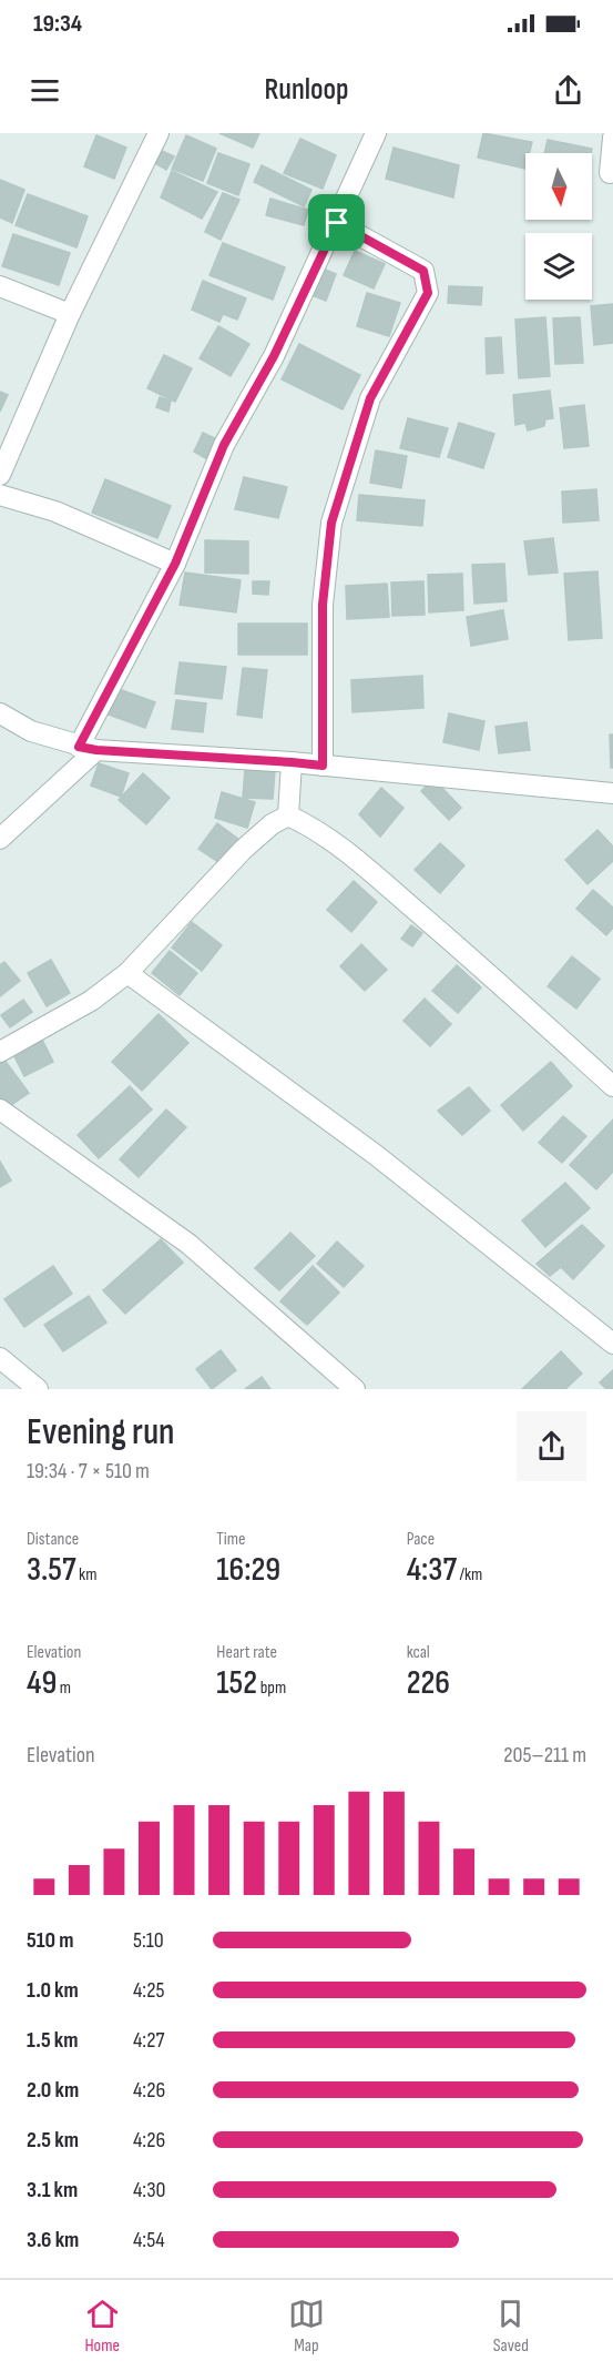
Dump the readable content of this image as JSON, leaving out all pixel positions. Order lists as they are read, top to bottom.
{
  "north": "bottom",
  "page": {
    "status": "19:34",
    "header": "Runloop",
    "heading": ["Evening run", "19:34 · 7 × 510 m"],
    "stats": [
      ["Distance", "3.57 km"],
      ["Time", "16:29"],
      ["Pace", "4:37 /km"],
      ["Elevation", "49 m"],
      ["Heart rate", "152 bpm"],
      ["kcal", "226"]
    ],
    "chart": ["Elevation", "205–211 m"],
    "list": [
      {
        "name": "510 m",
        "note": "5:10"
      },
      {
        "name": "1.0 km",
        "note": "4:25"
      },
      {
        "name": "1.5 km",
        "note": "4:27"
      },
      {
        "name": "2.0 km",
        "note": "4:26"
      },
      {
        "name": "2.5 km",
        "note": "4:26"
      },
      {
        "name": "3.1 km",
        "note": "4:30"
      },
      {
        "name": "3.6 km",
        "note": "4:54"
      }
    ],
    "tabs": ["Home", "Map", "Saved"]
  }
}
